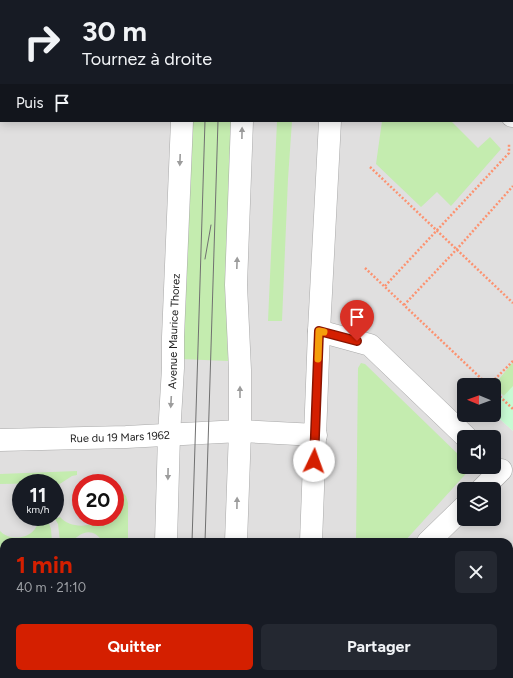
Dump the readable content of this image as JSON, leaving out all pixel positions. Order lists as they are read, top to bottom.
{
  "streets": {
    "street": ["Avenue Maurice Thorez", "Rue du 19 Mars 1962"]
  },
  "crossings": [
    ["Avenue Maurice Thorez", "Rue du 19 Mars 1962"]
  ],
  "north": "left",
  "page": {
    "turn": ["30 m", "Tournez à droite"],
    "then": "Puis",
    "speed": "11 km/h",
    "limit": "20",
    "heading": ["1 min", "40 m · 21:10"],
    "buttons": ["Quitter", "Partager"]
  }
}
